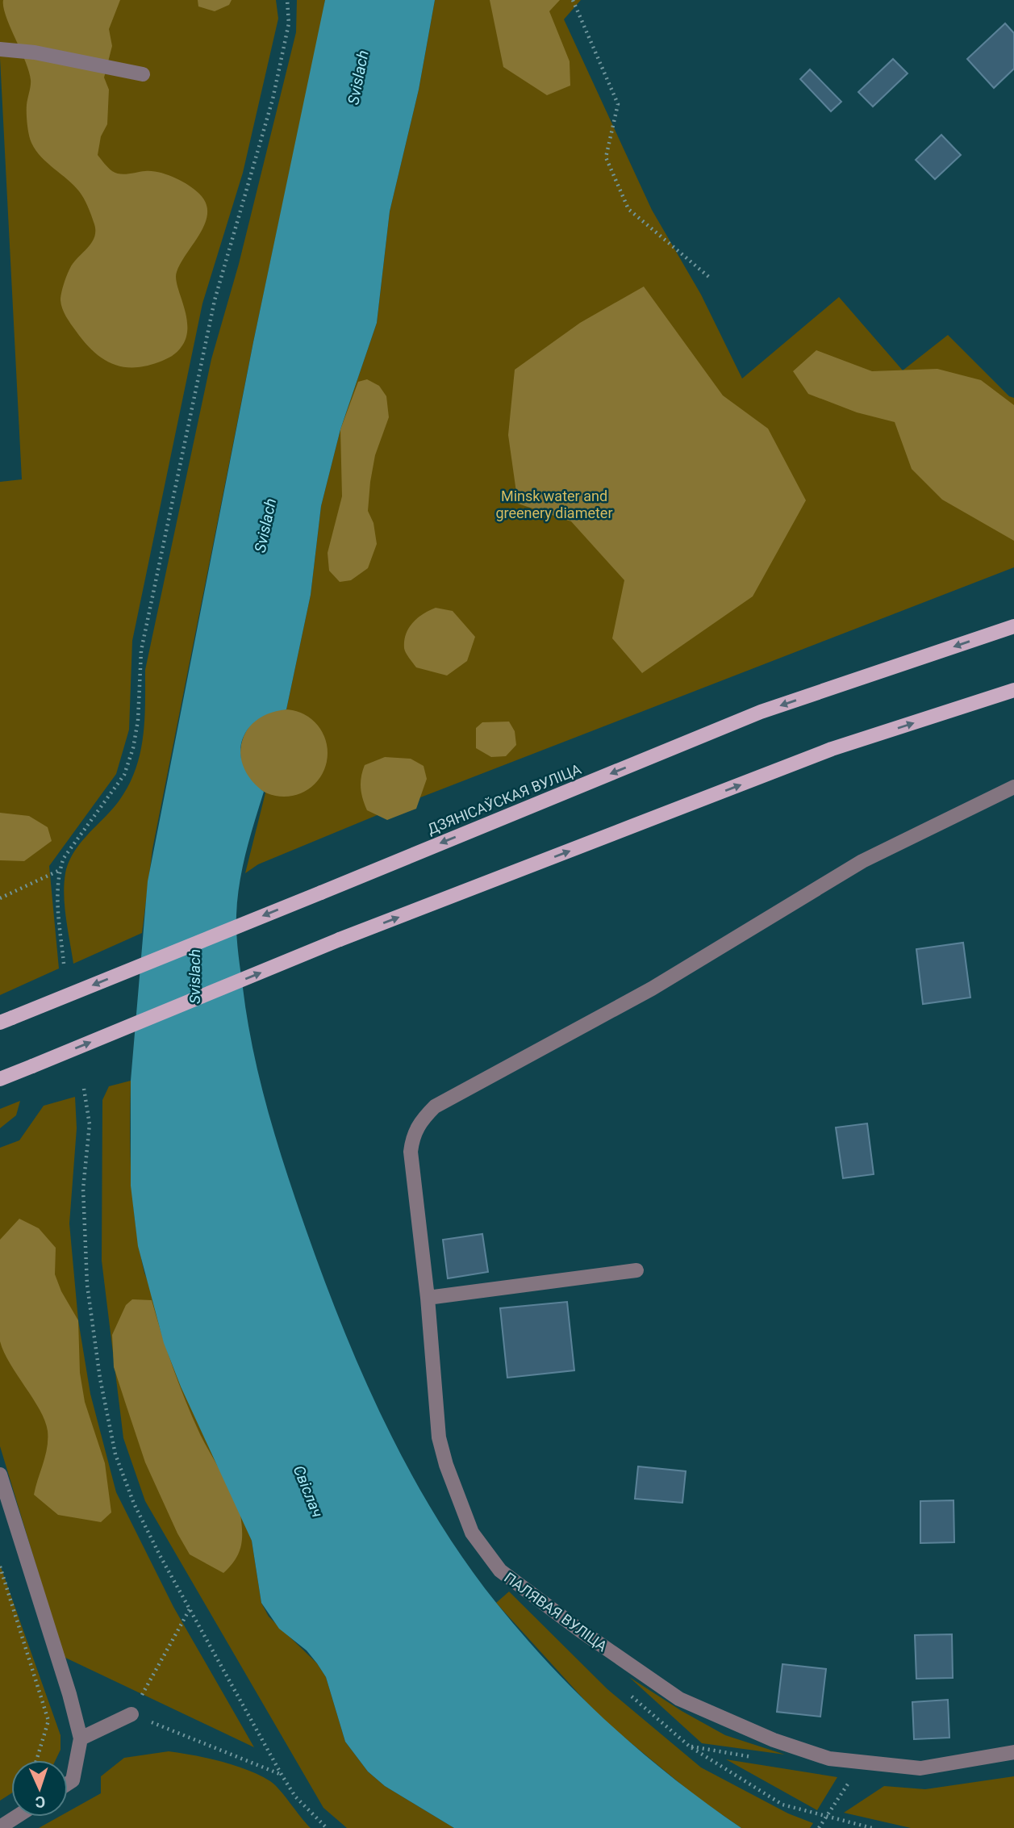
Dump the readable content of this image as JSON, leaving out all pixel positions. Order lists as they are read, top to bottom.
{
  "streets": {
    "main road": ["ДЗЯНІСАЎСКАЯ ВУЛІЦА"],
    "street": ["ПАЛЯВАЯ ВУЛІЦА"]
  },
  "water": ["Svislach", "Свіслач"],
  "parks": ["Minsk water and greenery diameter"],
  "north": "bottom"
}
